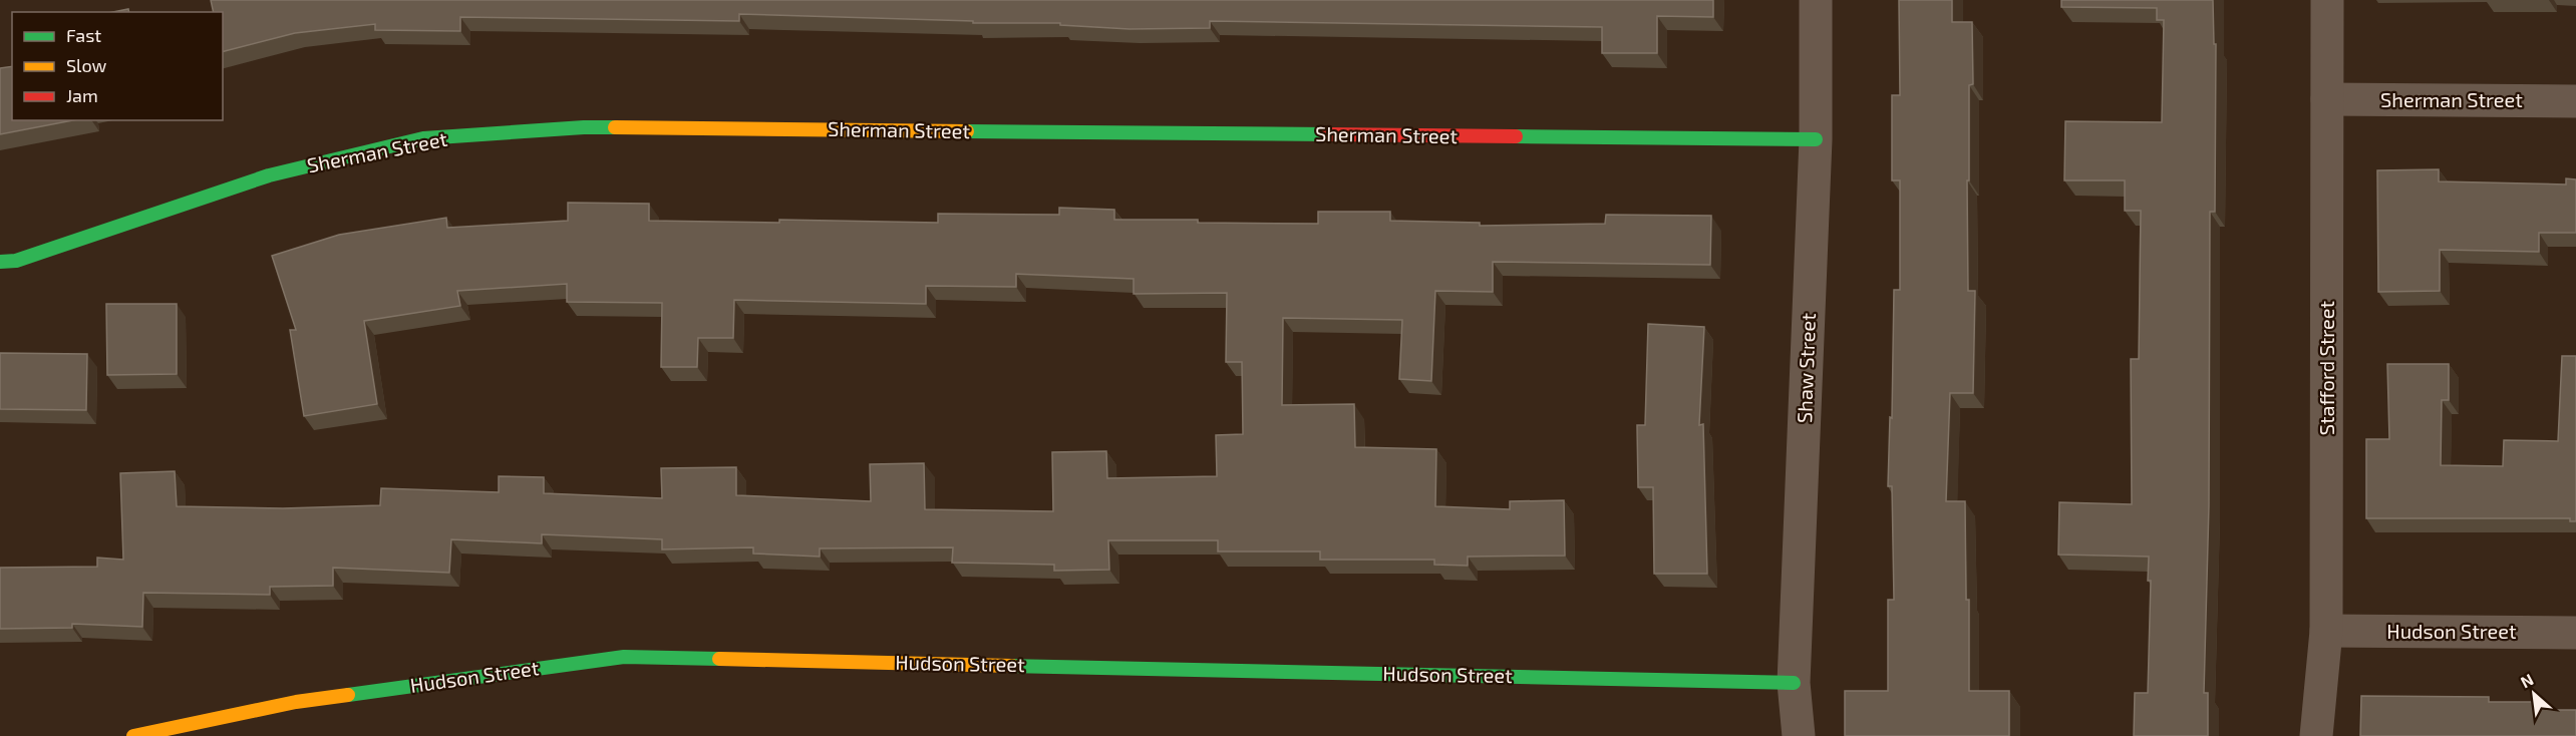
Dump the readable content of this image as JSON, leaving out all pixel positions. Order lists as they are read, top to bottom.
{
  "streets": {
    "street": [
      "Sherman Street",
      "Shaw Street",
      "Stafford Street",
      "Hudson Street"
    ]
  },
  "crossings": [
    ["Sherman Street", "Shaw Street"],
    ["Sherman Street", "Stafford Street"],
    ["Shaw Street", "Hudson Street"],
    ["Stafford Street", "Hudson Street"]
  ],
  "legend": ["Fast", "Slow", "Jam"],
  "north": "top left"
}
